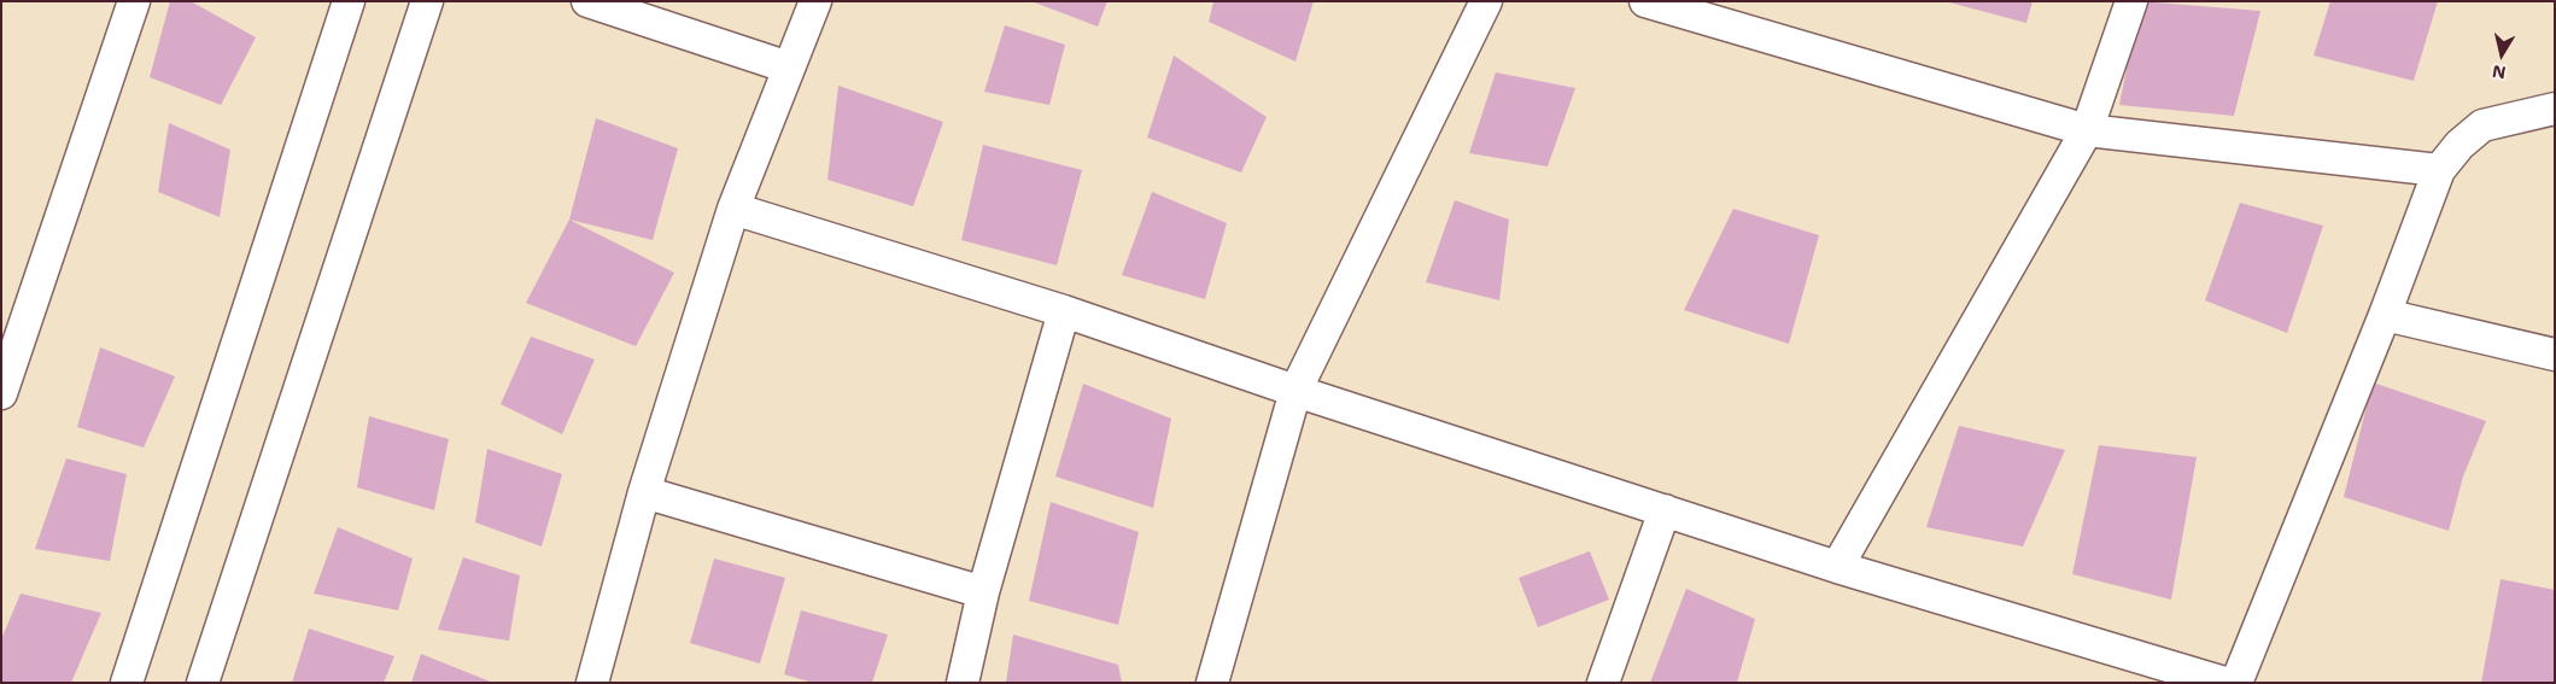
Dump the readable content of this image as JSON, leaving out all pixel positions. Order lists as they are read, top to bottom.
{
  "north": "bottom"
}
